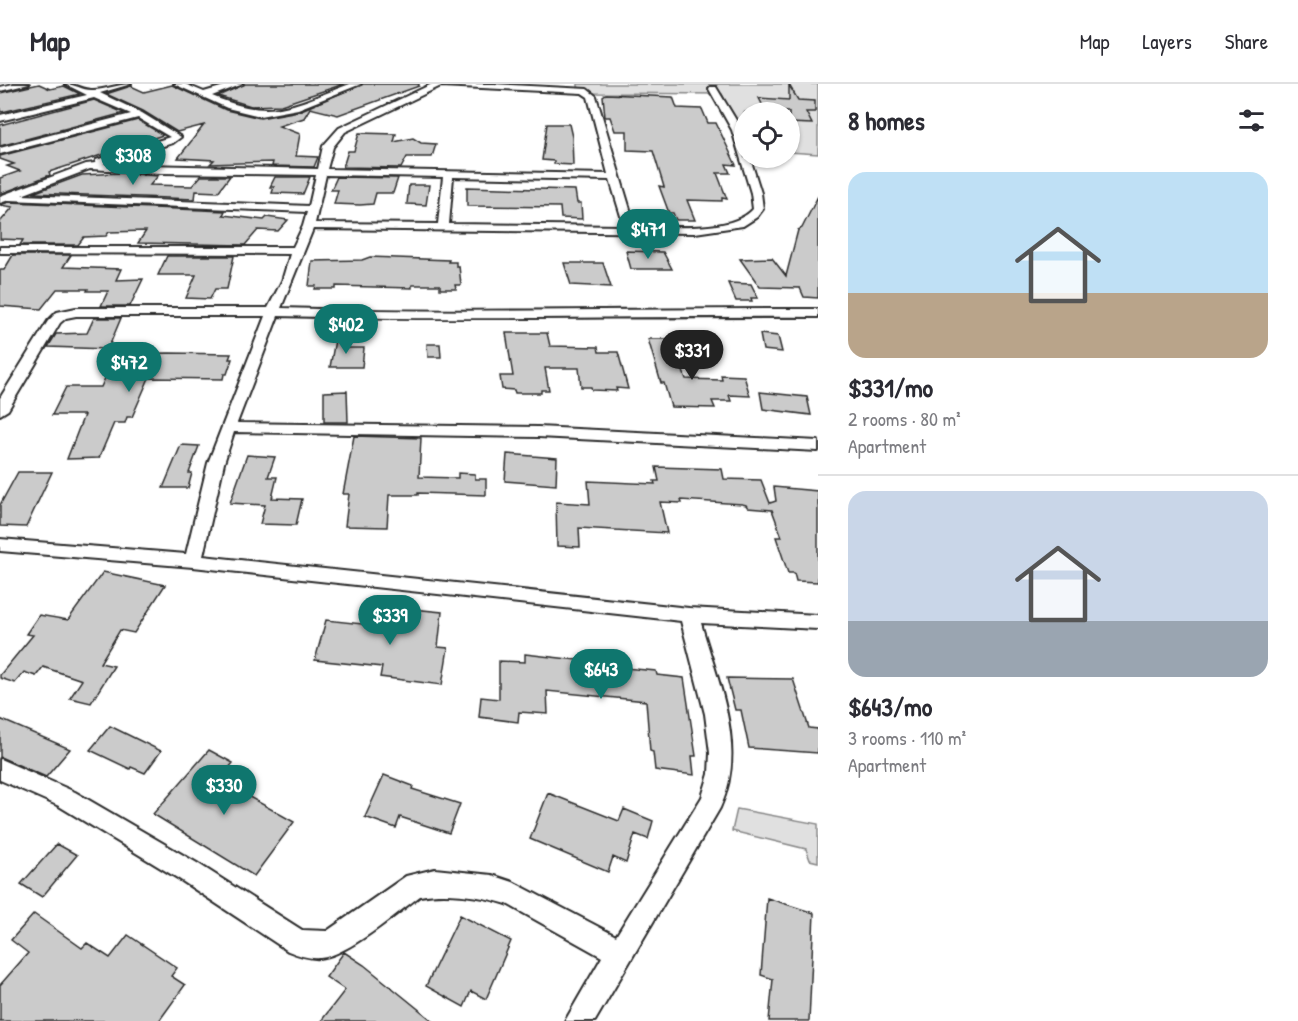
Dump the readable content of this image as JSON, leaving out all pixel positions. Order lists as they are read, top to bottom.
{
  "page": {
    "header": "Map",
    "nav": ["Map", "Layers", "Share"],
    "heading": "8 homes",
    "price": [
      "$308",
      "$471",
      "$402",
      "$331",
      "$472",
      "$339",
      "$643",
      "$330"
    ],
    "list": [
      {
        "name": "$331/mo",
        "note": "2 rooms · 80 m² · Apartment"
      },
      {
        "name": "$643/mo",
        "note": "3 rooms · 110 m² · Apartment"
      }
    ]
  }
}
